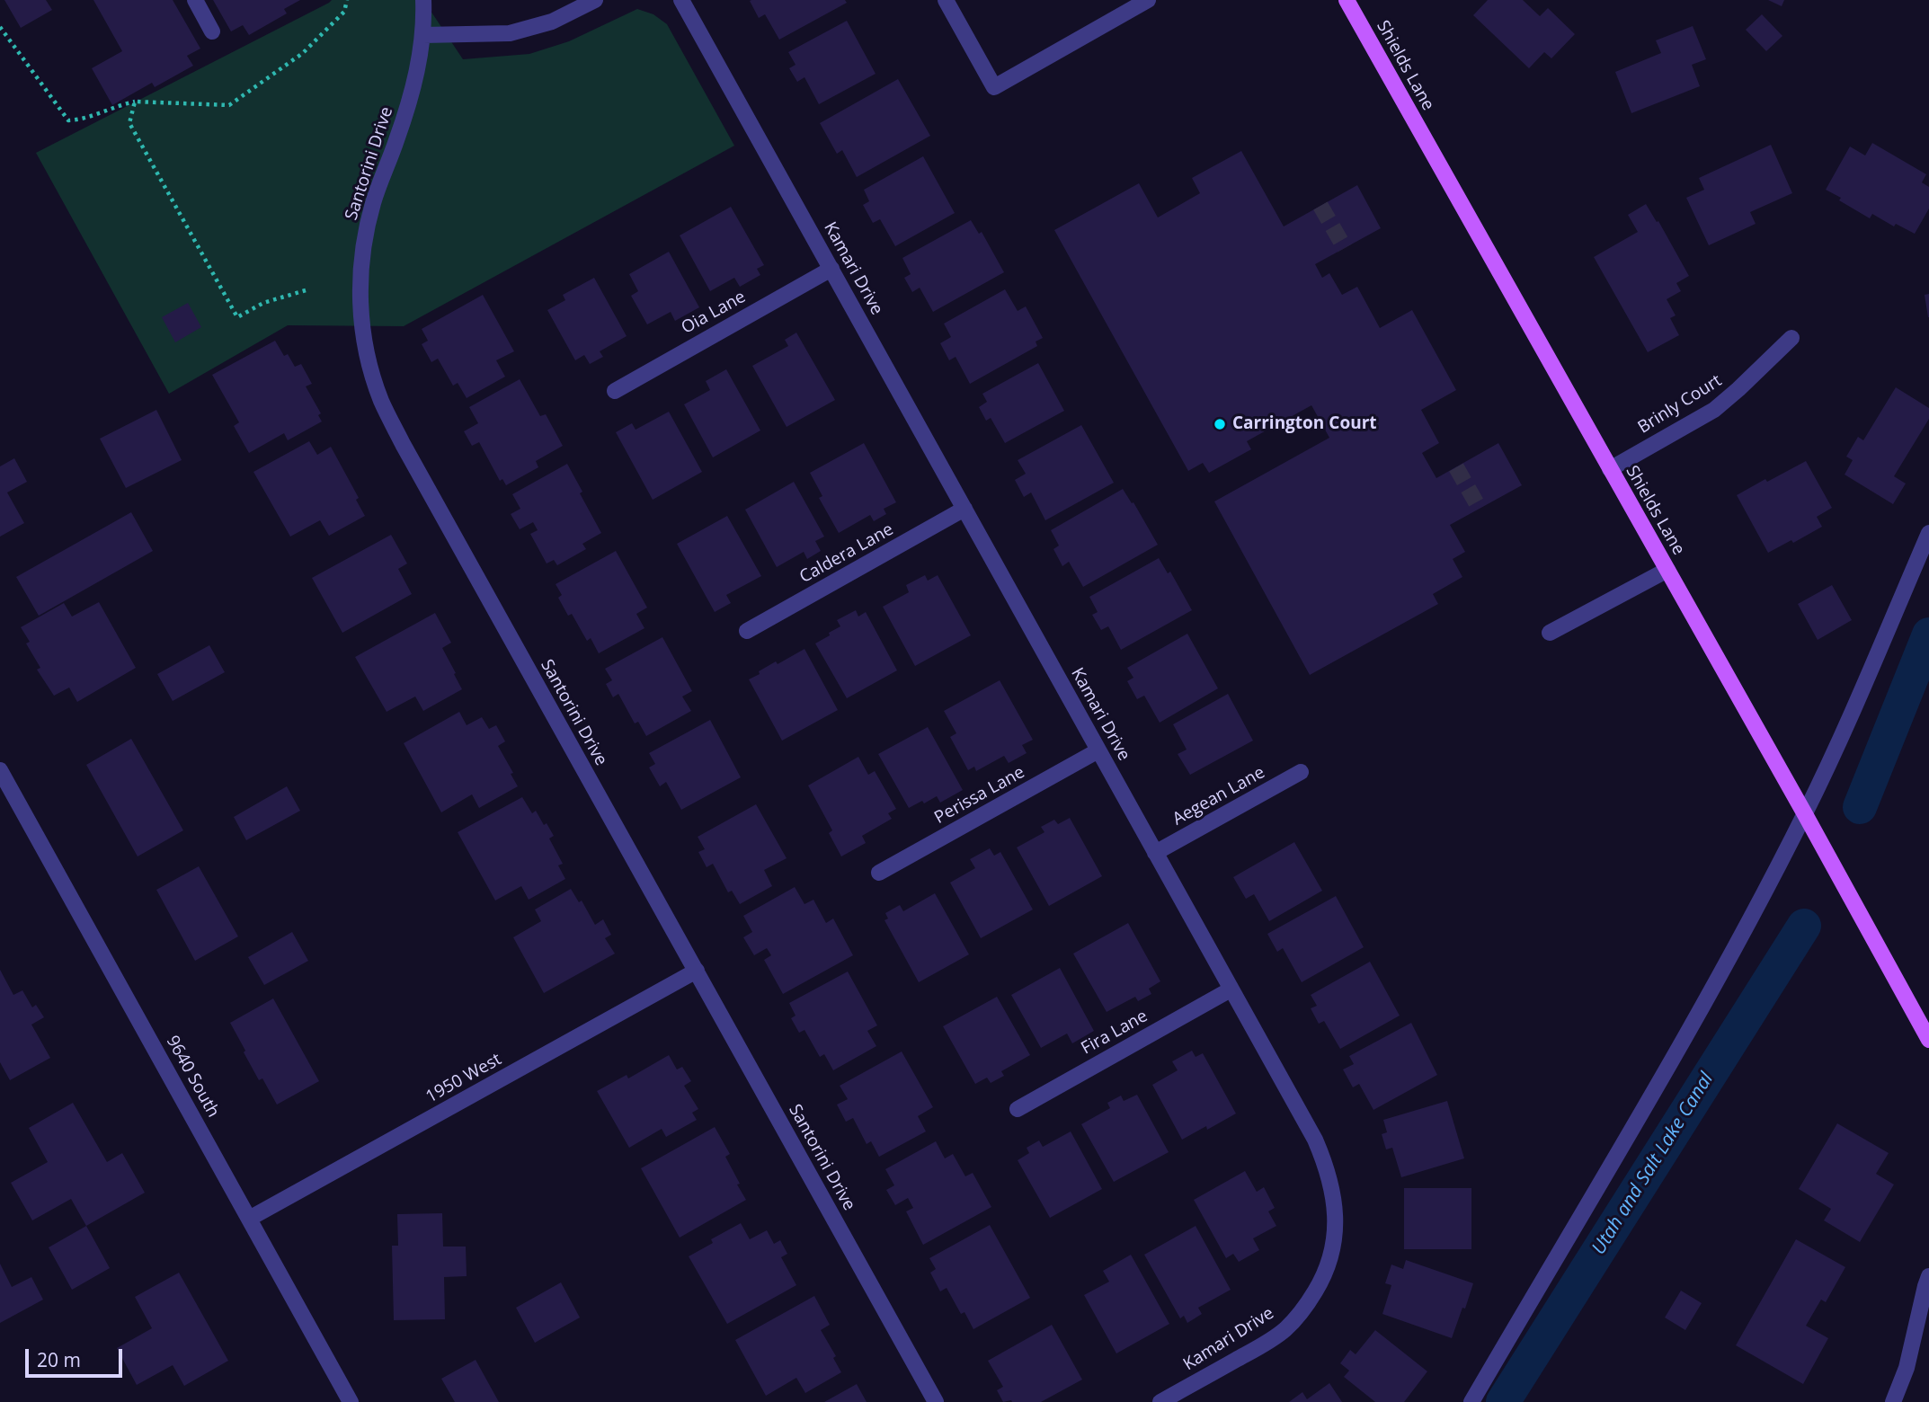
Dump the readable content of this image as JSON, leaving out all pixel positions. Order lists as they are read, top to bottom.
{
  "streets": {
    "main road": ["Shields Lane"],
    "street": [
      "Santorini Drive",
      "Kamari Drive",
      "Oia Lane",
      "Brinly Court",
      "Caldera Lane",
      "Perissa Lane",
      "Aegean Lane",
      "Fira Lane",
      "9640 South",
      "1950 West"
    ]
  },
  "crossings": [
    ["Shields Lane", "Brinly Court"],
    ["Santorini Drive", "1950 West"],
    ["Kamari Drive", "Oia Lane"],
    ["Kamari Drive", "Caldera Lane"],
    ["Kamari Drive", "Perissa Lane"],
    ["Kamari Drive", "Aegean Lane"],
    ["Kamari Drive", "Fira Lane"],
    ["9640 South", "1950 West"]
  ],
  "water": ["Utah and Salt Lake Canal"],
  "places": ["Carrington Court"],
  "scale_bar": "20 m"
}
